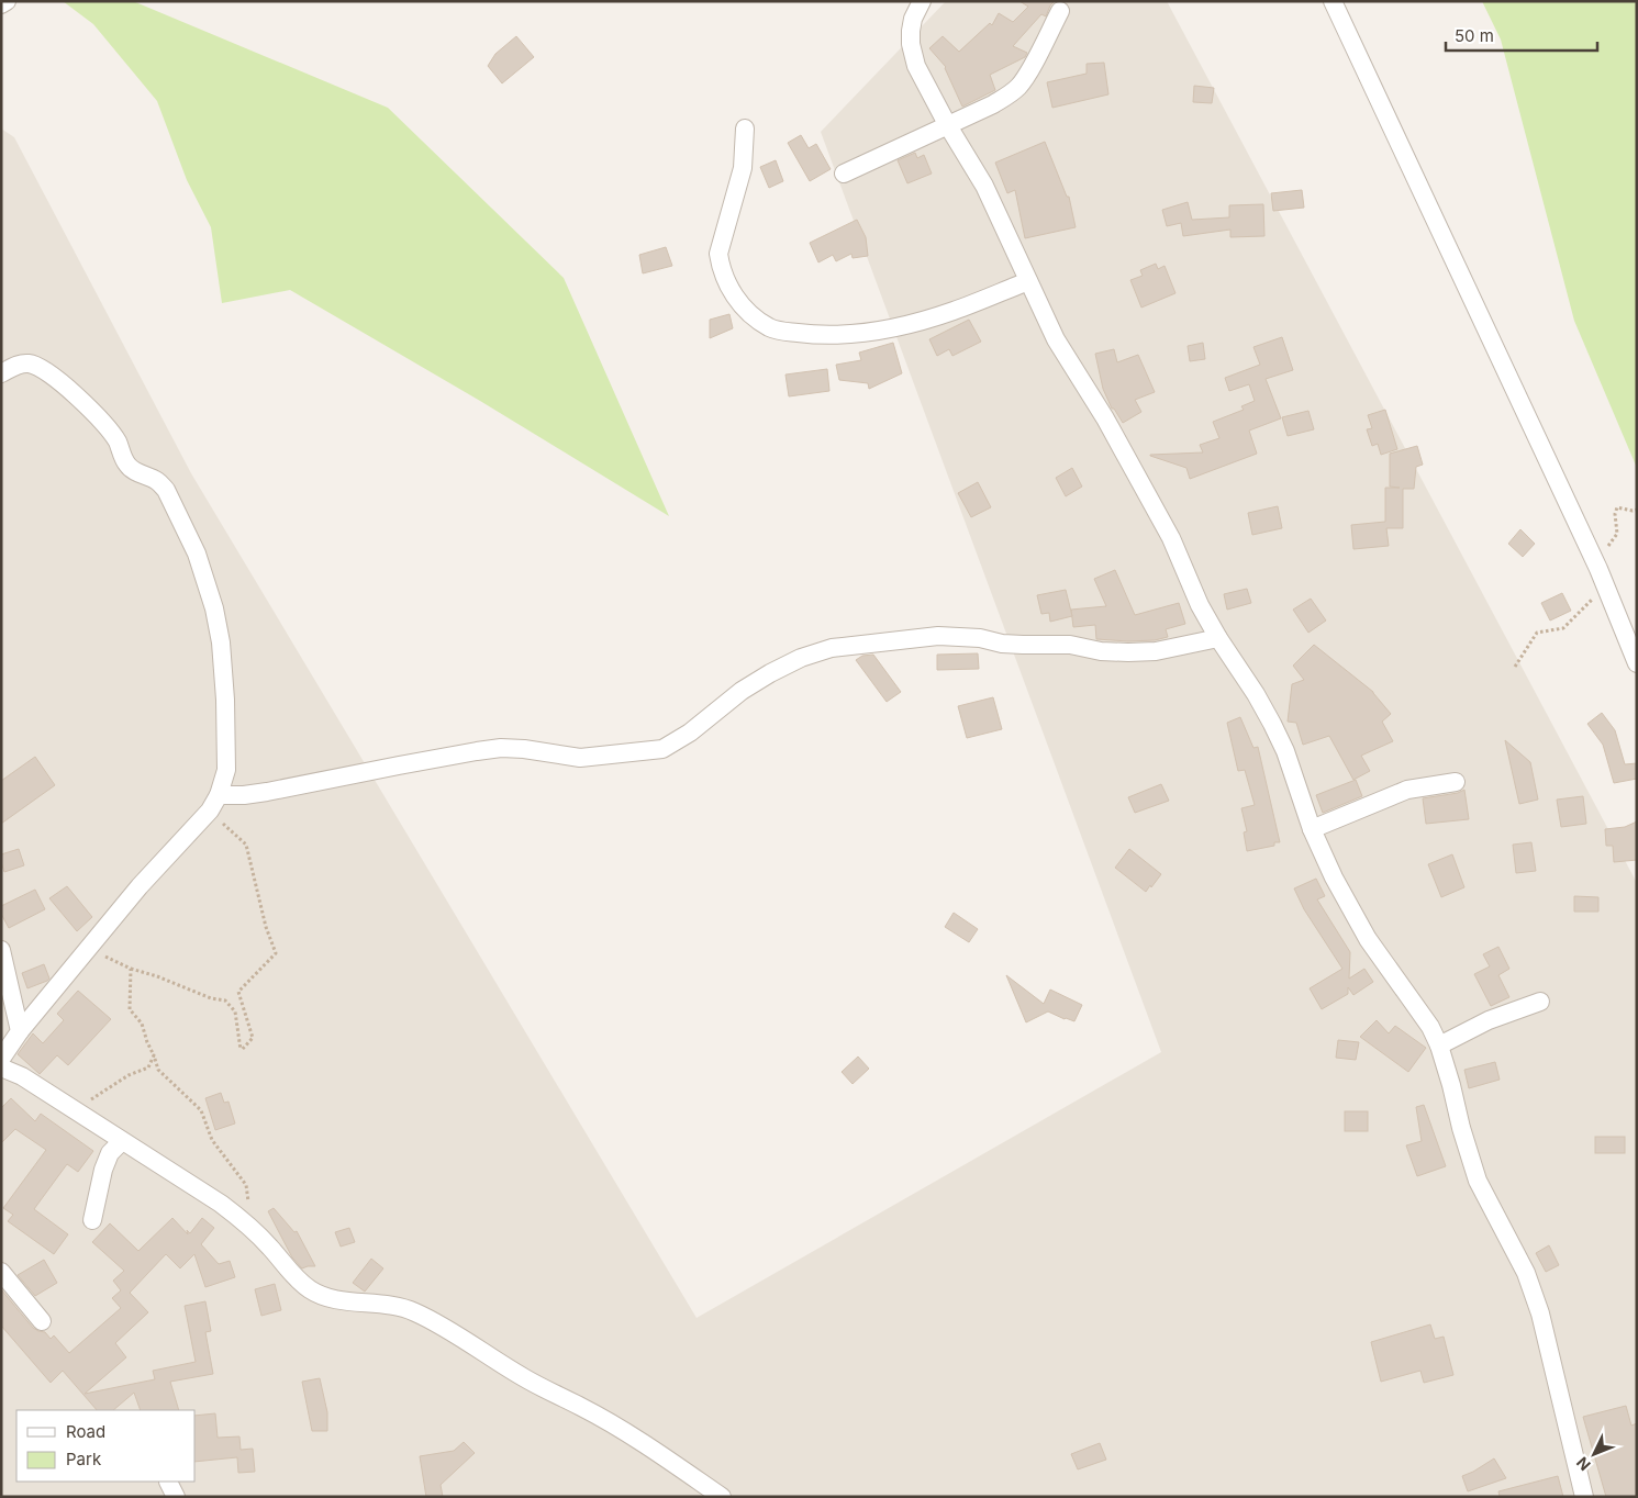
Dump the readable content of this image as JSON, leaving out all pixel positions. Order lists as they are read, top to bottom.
{
  "legend": ["Road", "Park"],
  "scale_bar": "50 m",
  "north": "bottom left"
}
